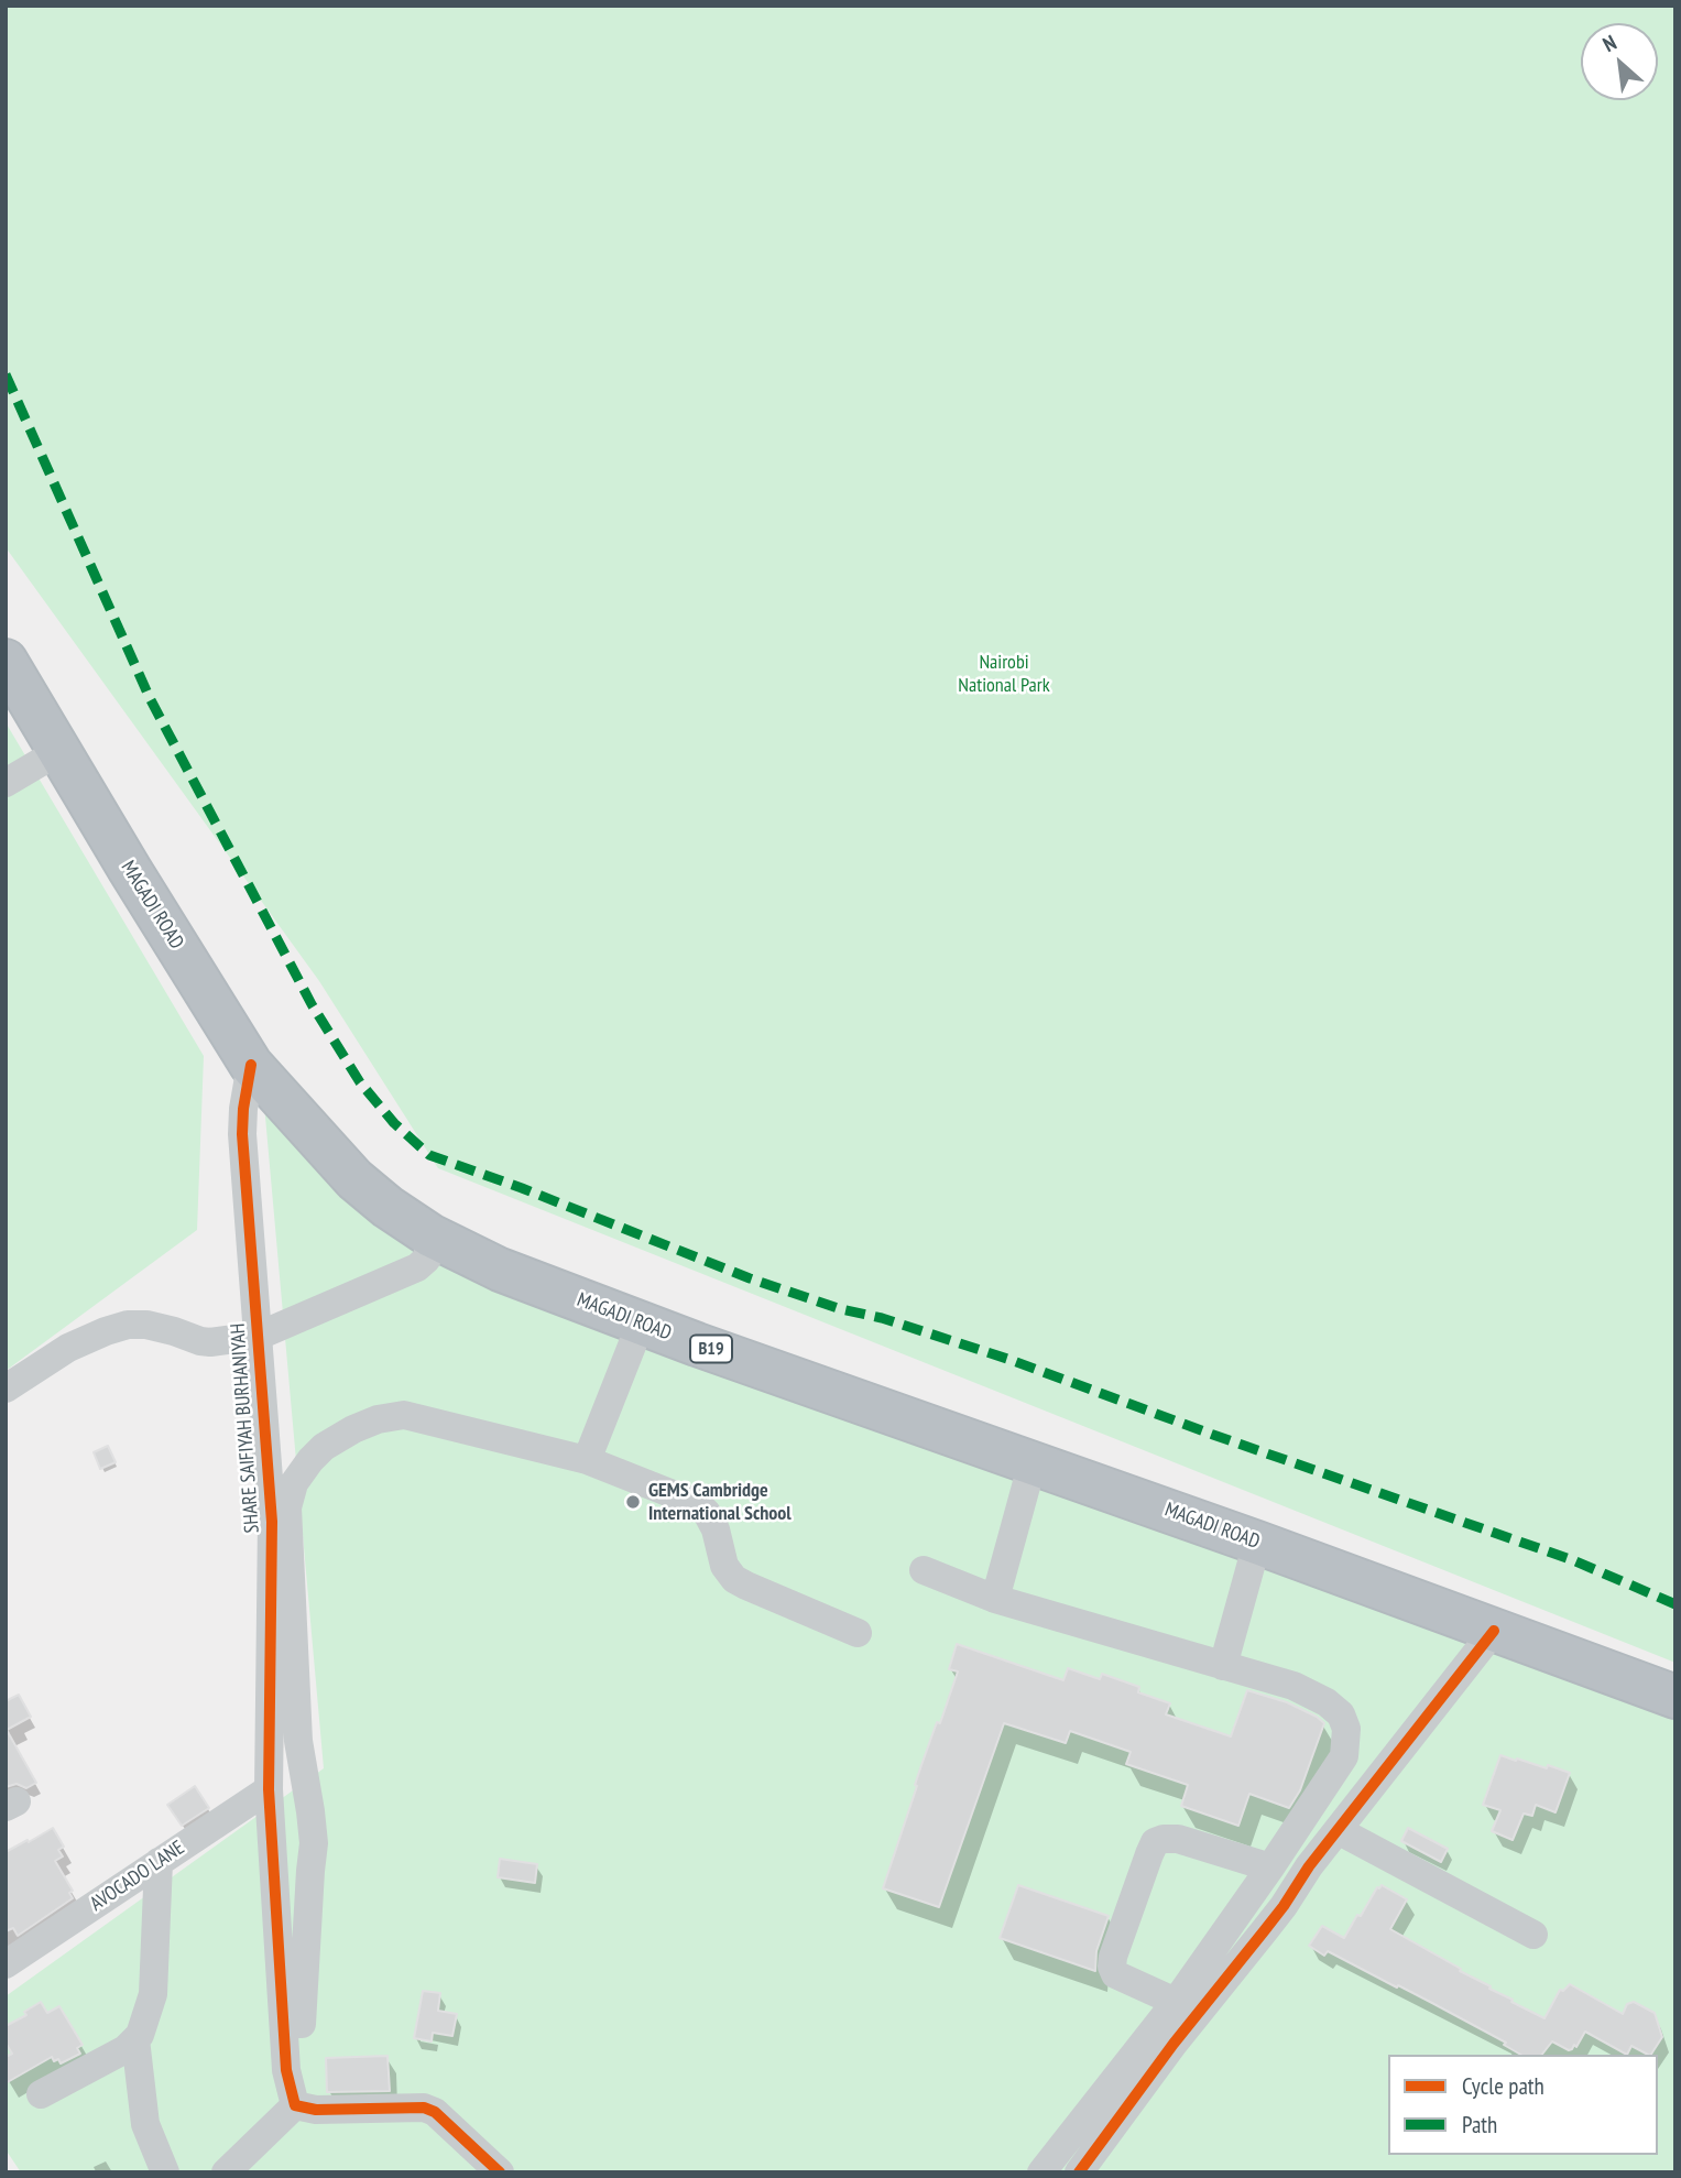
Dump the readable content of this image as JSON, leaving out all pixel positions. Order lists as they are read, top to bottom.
{
  "streets": {
    "highway": ["MAGADI ROAD", "B19"],
    "street": ["SHARE SAIFIYAH BURHANIYAH", "AVOCADO LANE"]
  },
  "crossings": [
    ["MAGADI ROAD", "SHARE SAIFIYAH BURHANIYAH"],
    ["SHARE SAIFIYAH BURHANIYAH", "AVOCADO LANE"]
  ],
  "parks": ["Nairobi National Park"],
  "places": ["GEMS Cambridge International School"],
  "legend": ["Cycle path", "Path"],
  "north": "top left"
}
